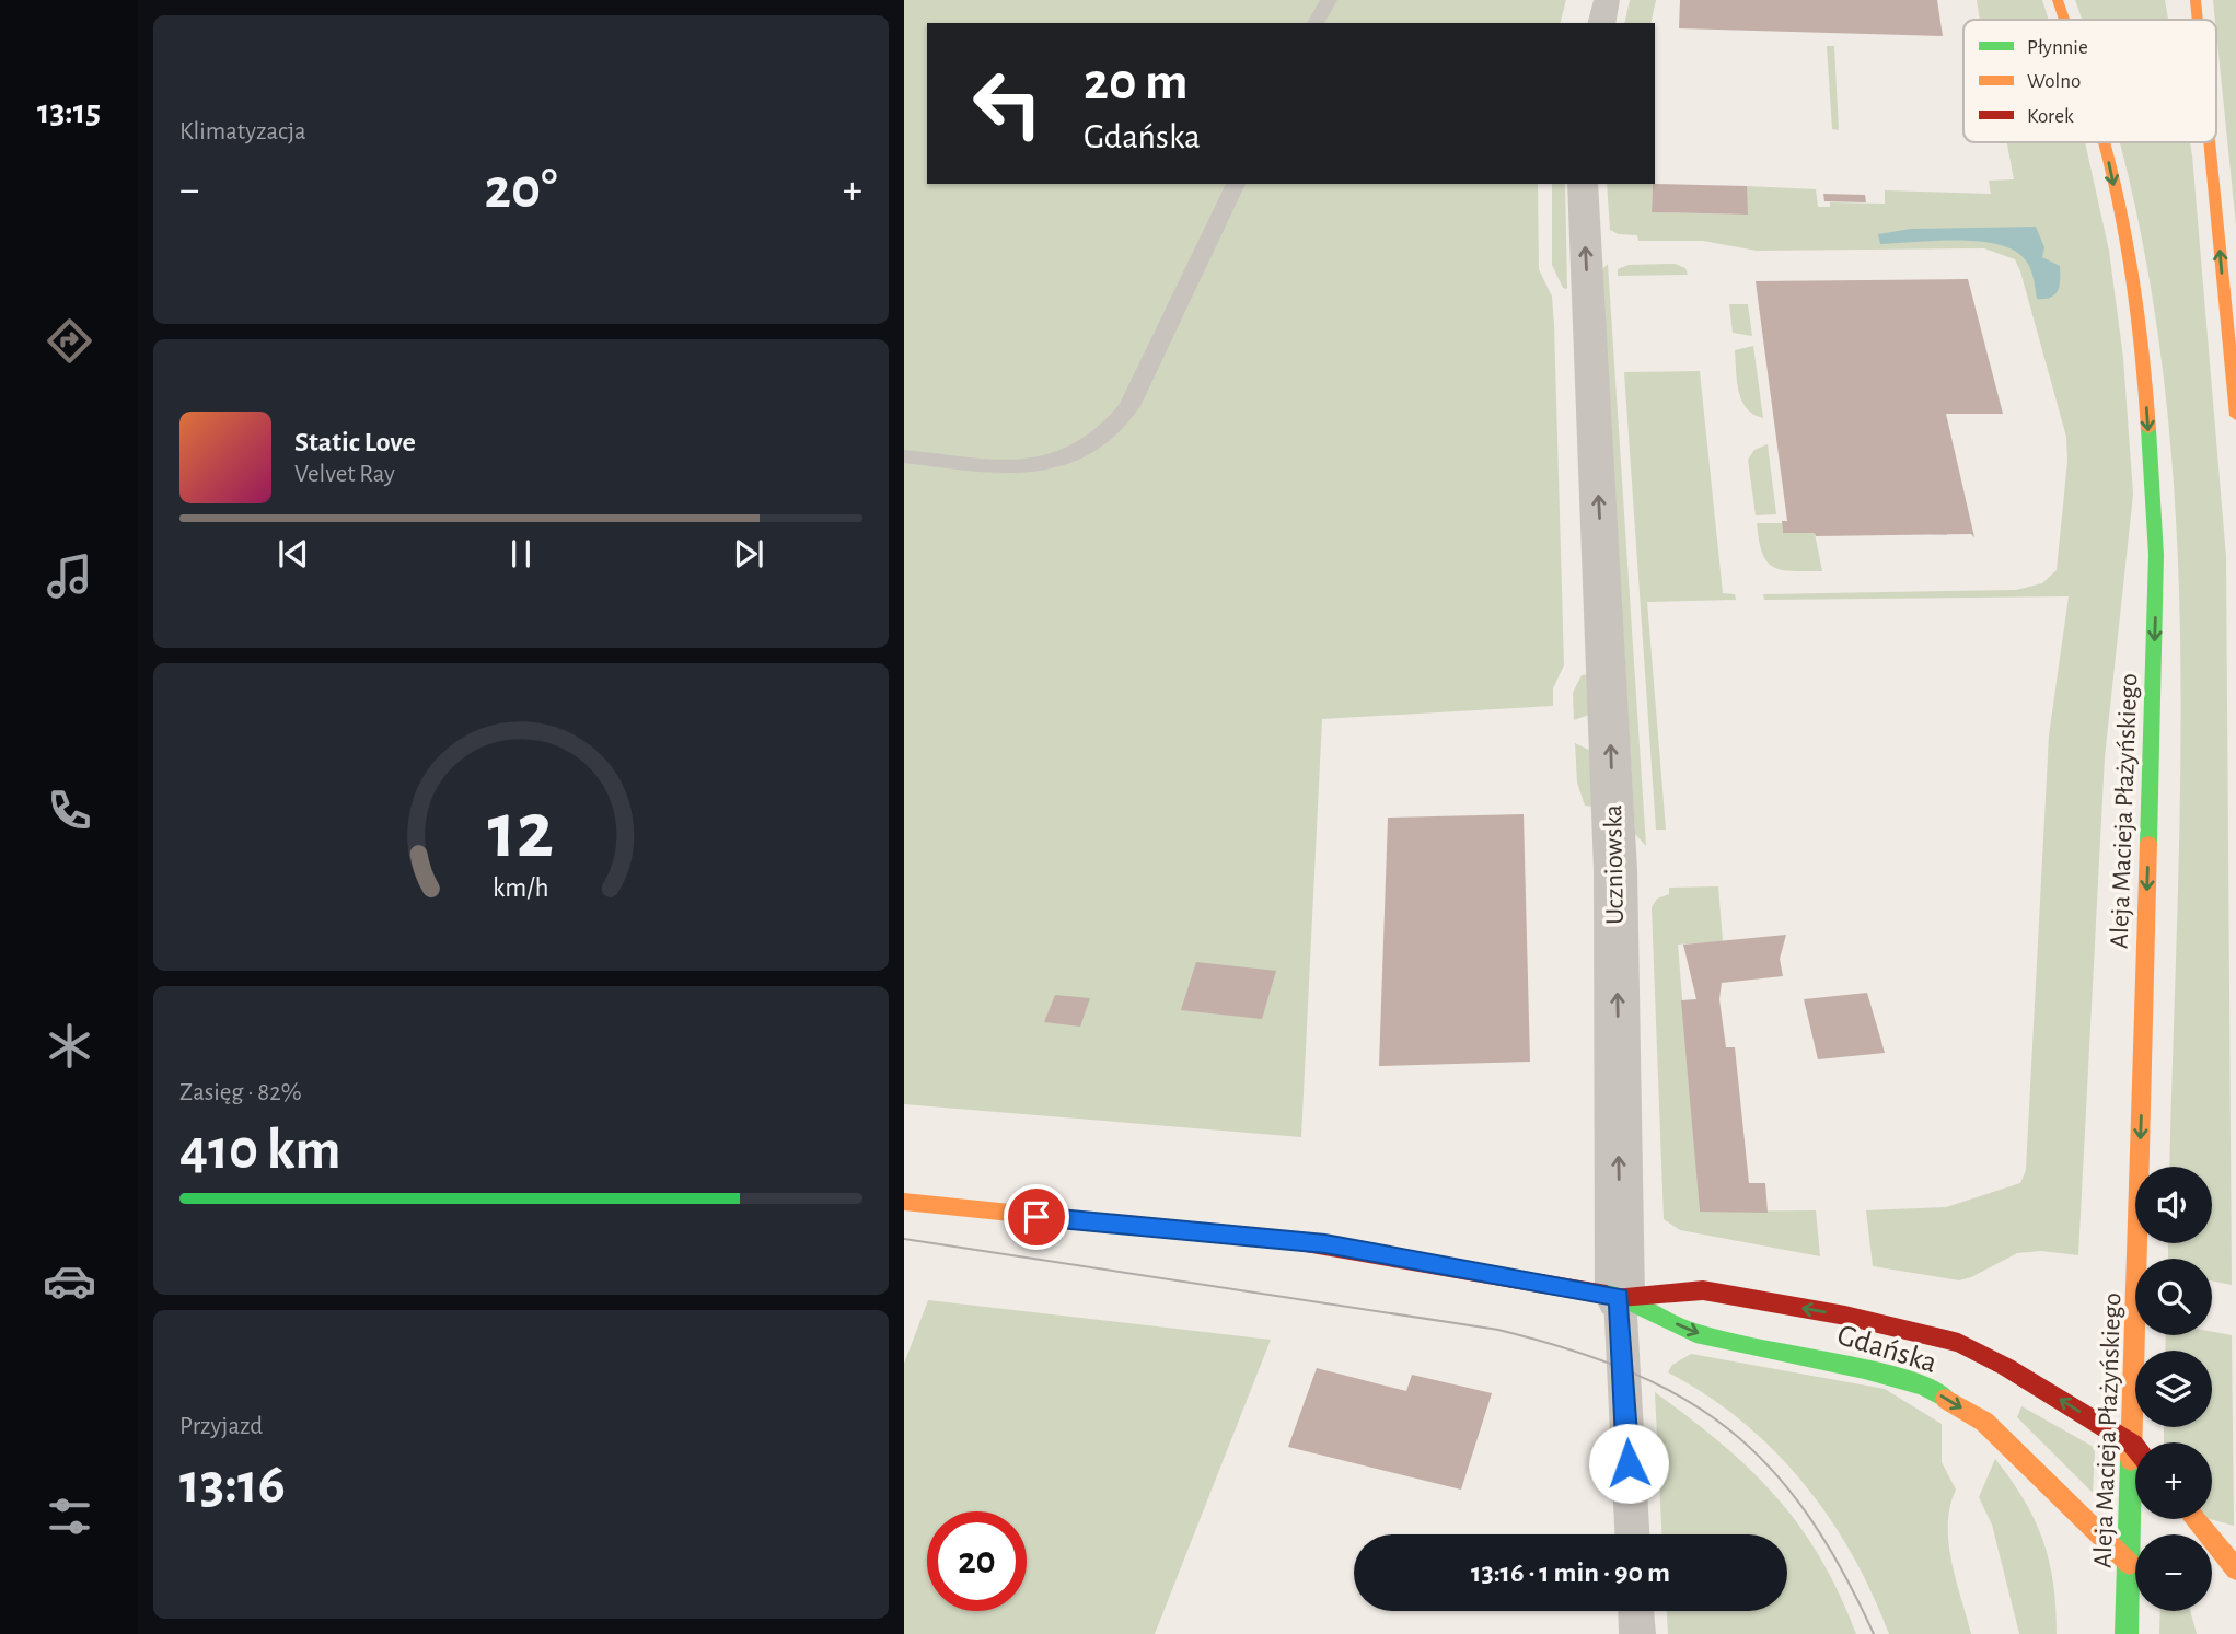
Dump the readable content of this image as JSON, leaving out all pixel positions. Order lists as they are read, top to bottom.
{
  "streets": {
    "main road": ["Aleja Macieja Płażyńskiego", "Gdańska"],
    "street": ["Uczniowska"]
  },
  "crossings": [
    ["Aleja Macieja Płażyńskiego", "Gdańska"],
    ["Uczniowska", "Gdańska"]
  ],
  "one_way": ["Aleja Macieja Płażyńskiego", "Uczniowska"],
  "legend": ["Płynnie", "Wolno", "Korek"],
  "page": {
    "tabs": "13:15",
    "tile": [
      "Klimatyzacja",
      ["Zasięg · 82%", "410 km"],
      ["Przyjazd", "13:16"]
    ],
    "turn": ["20 m", "Gdańska"],
    "heat": ["−", "20°", "+"],
    "song": ["Static Love", "Velvet Ray"],
    "map_buttons": ["+", "−"],
    "limit": "20",
    "trip": "13:16 · 1 min · 90 m",
    "gauge": ["12", "km/h"]
  }
}
